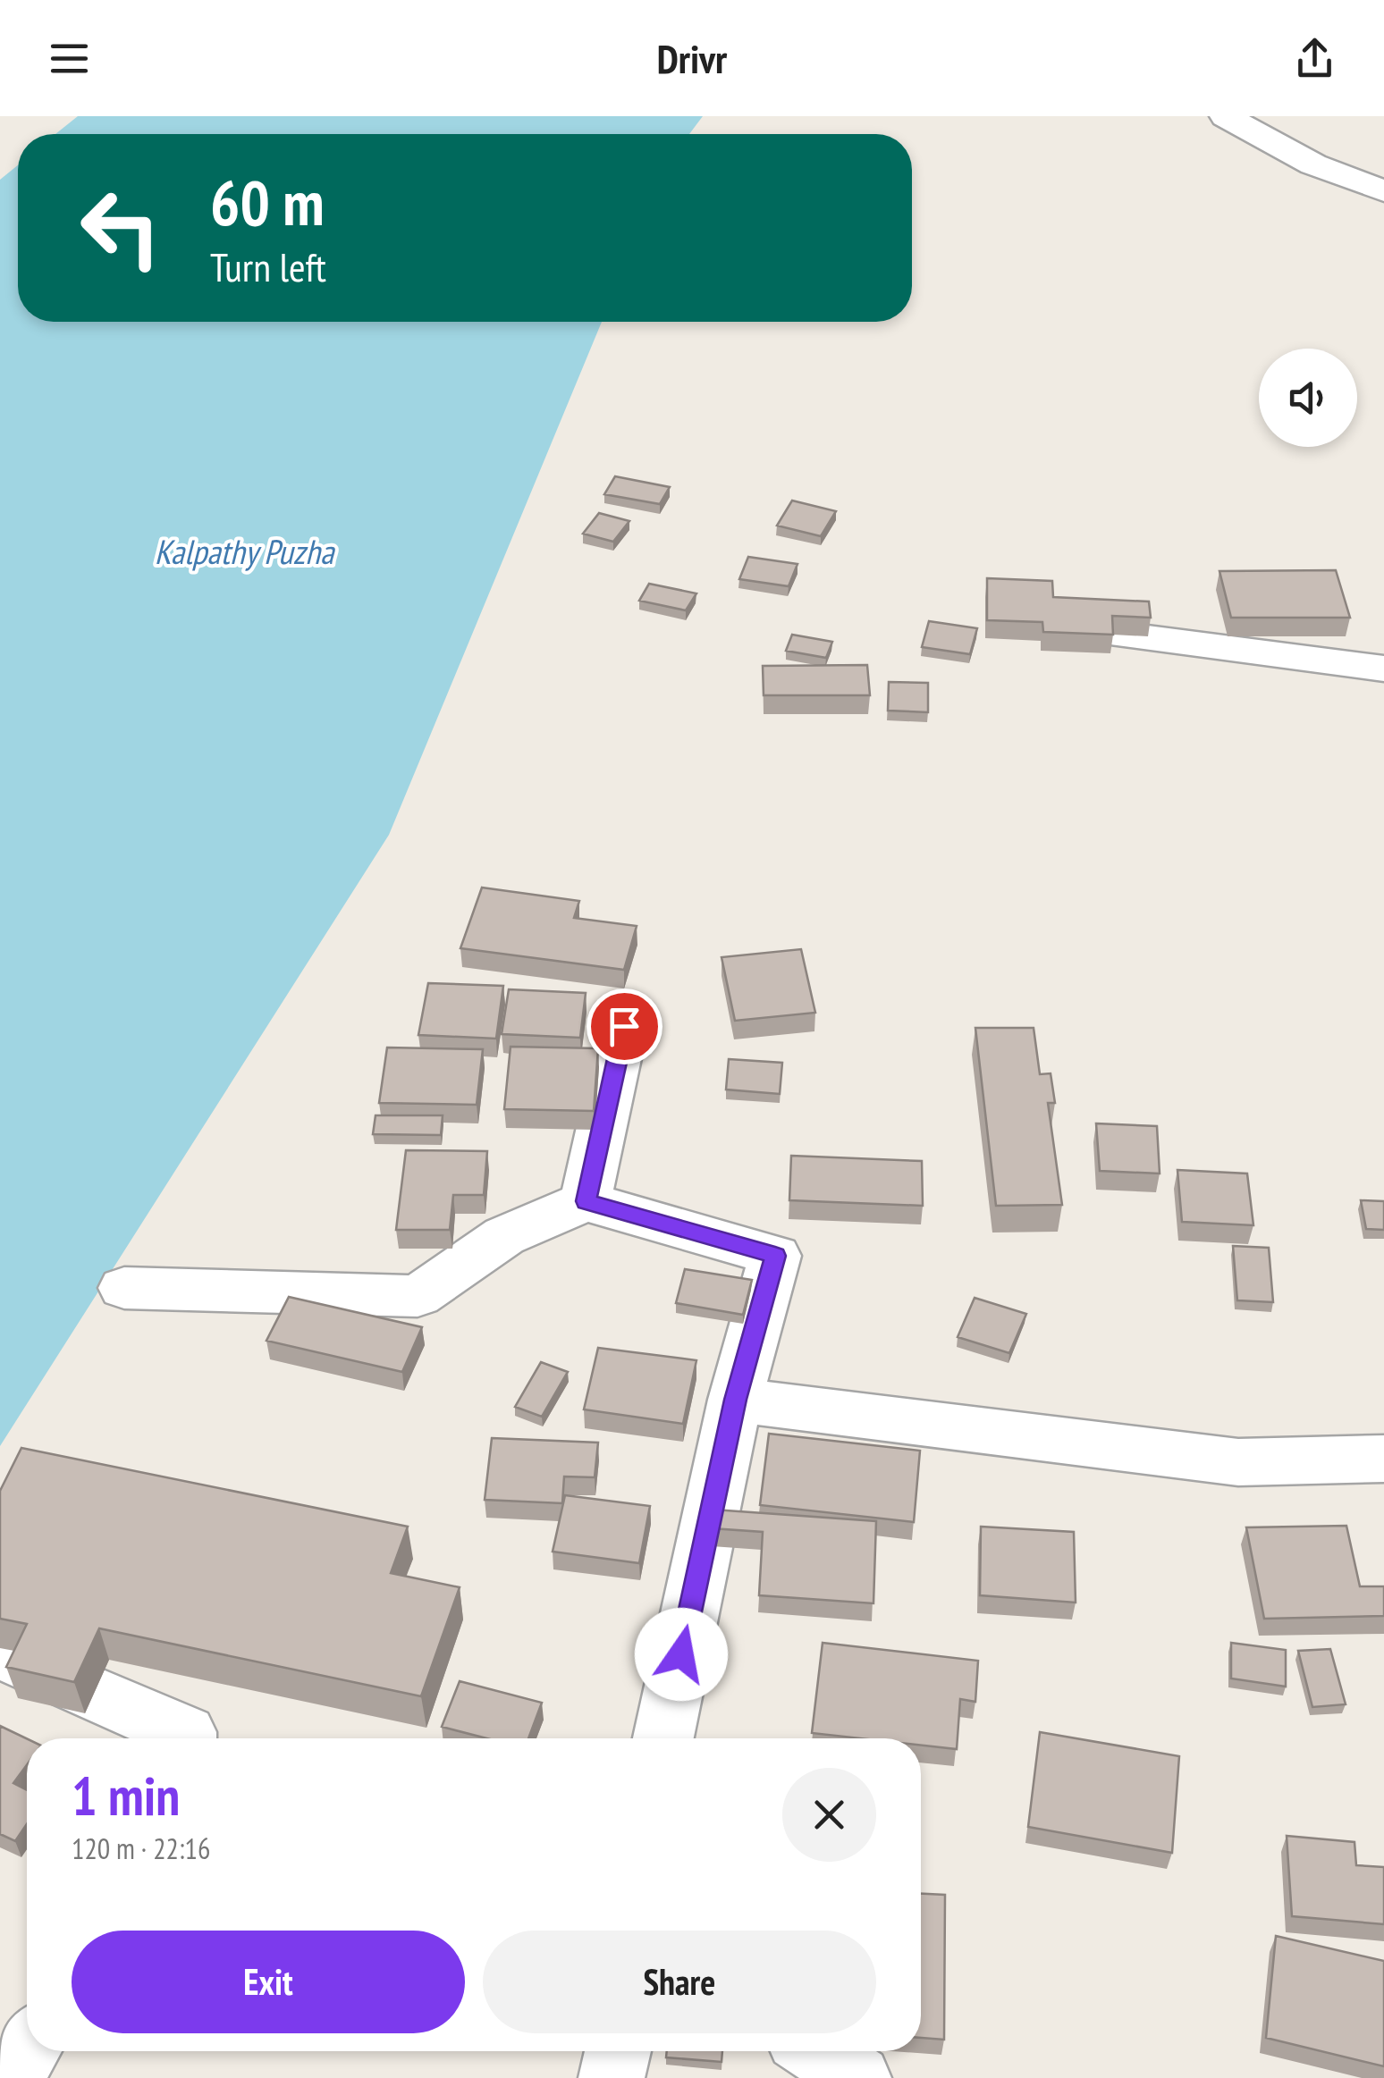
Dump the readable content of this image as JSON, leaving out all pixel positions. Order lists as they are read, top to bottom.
{
  "water": ["Kalpathy Puzha"],
  "page": {
    "header": "Drivr",
    "turn": ["60 m", "Turn left"],
    "heading": ["1 min", "120 m · 22:16"],
    "buttons": ["Exit", "Share"]
  }
}
